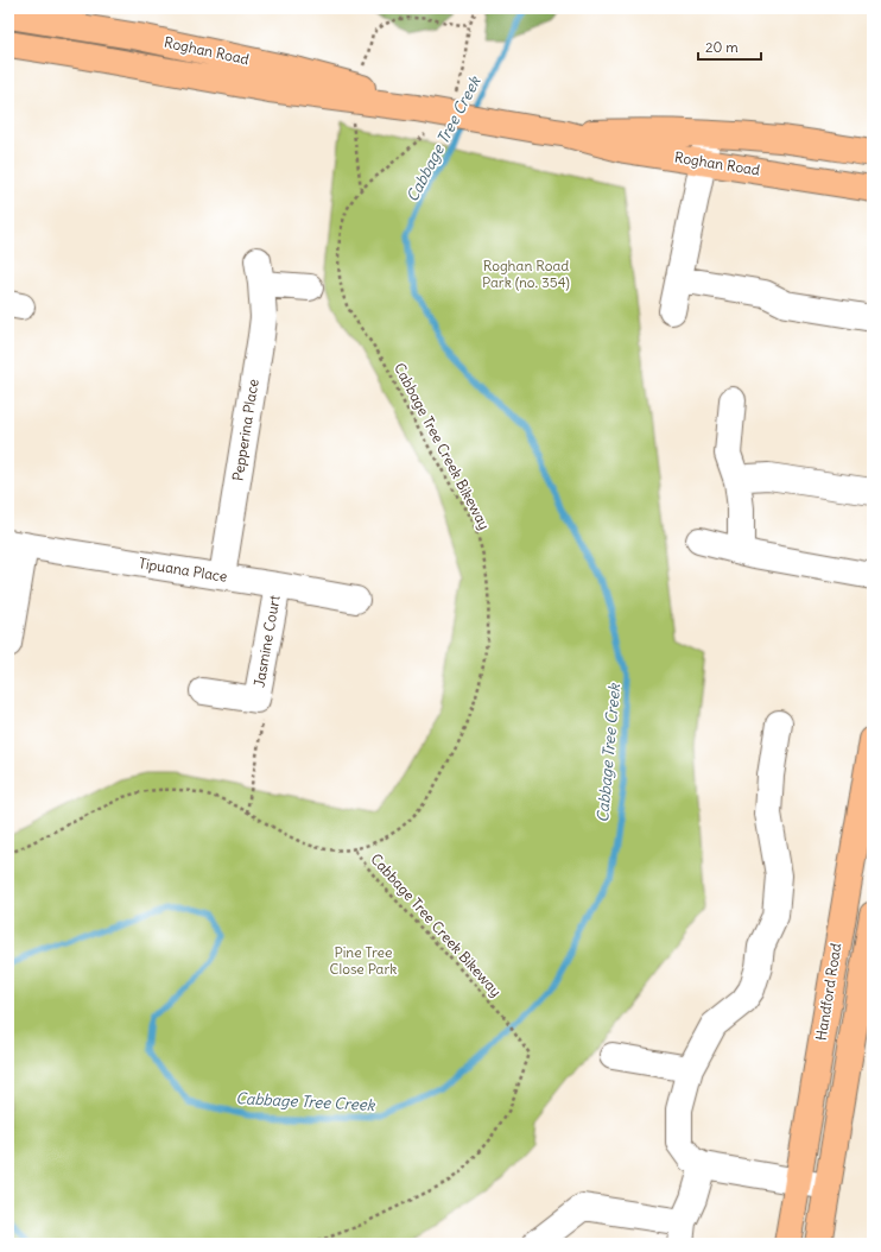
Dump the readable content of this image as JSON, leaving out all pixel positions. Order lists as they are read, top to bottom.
{
  "streets": {
    "main road": ["Roghan Road", "Handford Road"],
    "street": ["Pepperina Place", "Tipuana Place", "Jasmine Court"],
    "path": ["Cabbage Tree Creek Bikeway"]
  },
  "crossings": [
    ["Pepperina Place", "Tipuana Place"],
    ["Tipuana Place", "Jasmine Court"]
  ],
  "water": ["Cabbage Tree Creek"],
  "parks": ["Roghan Road Park (no. 354)", "Pine Tree Close Park"],
  "scale_bar": "20 m"
}
